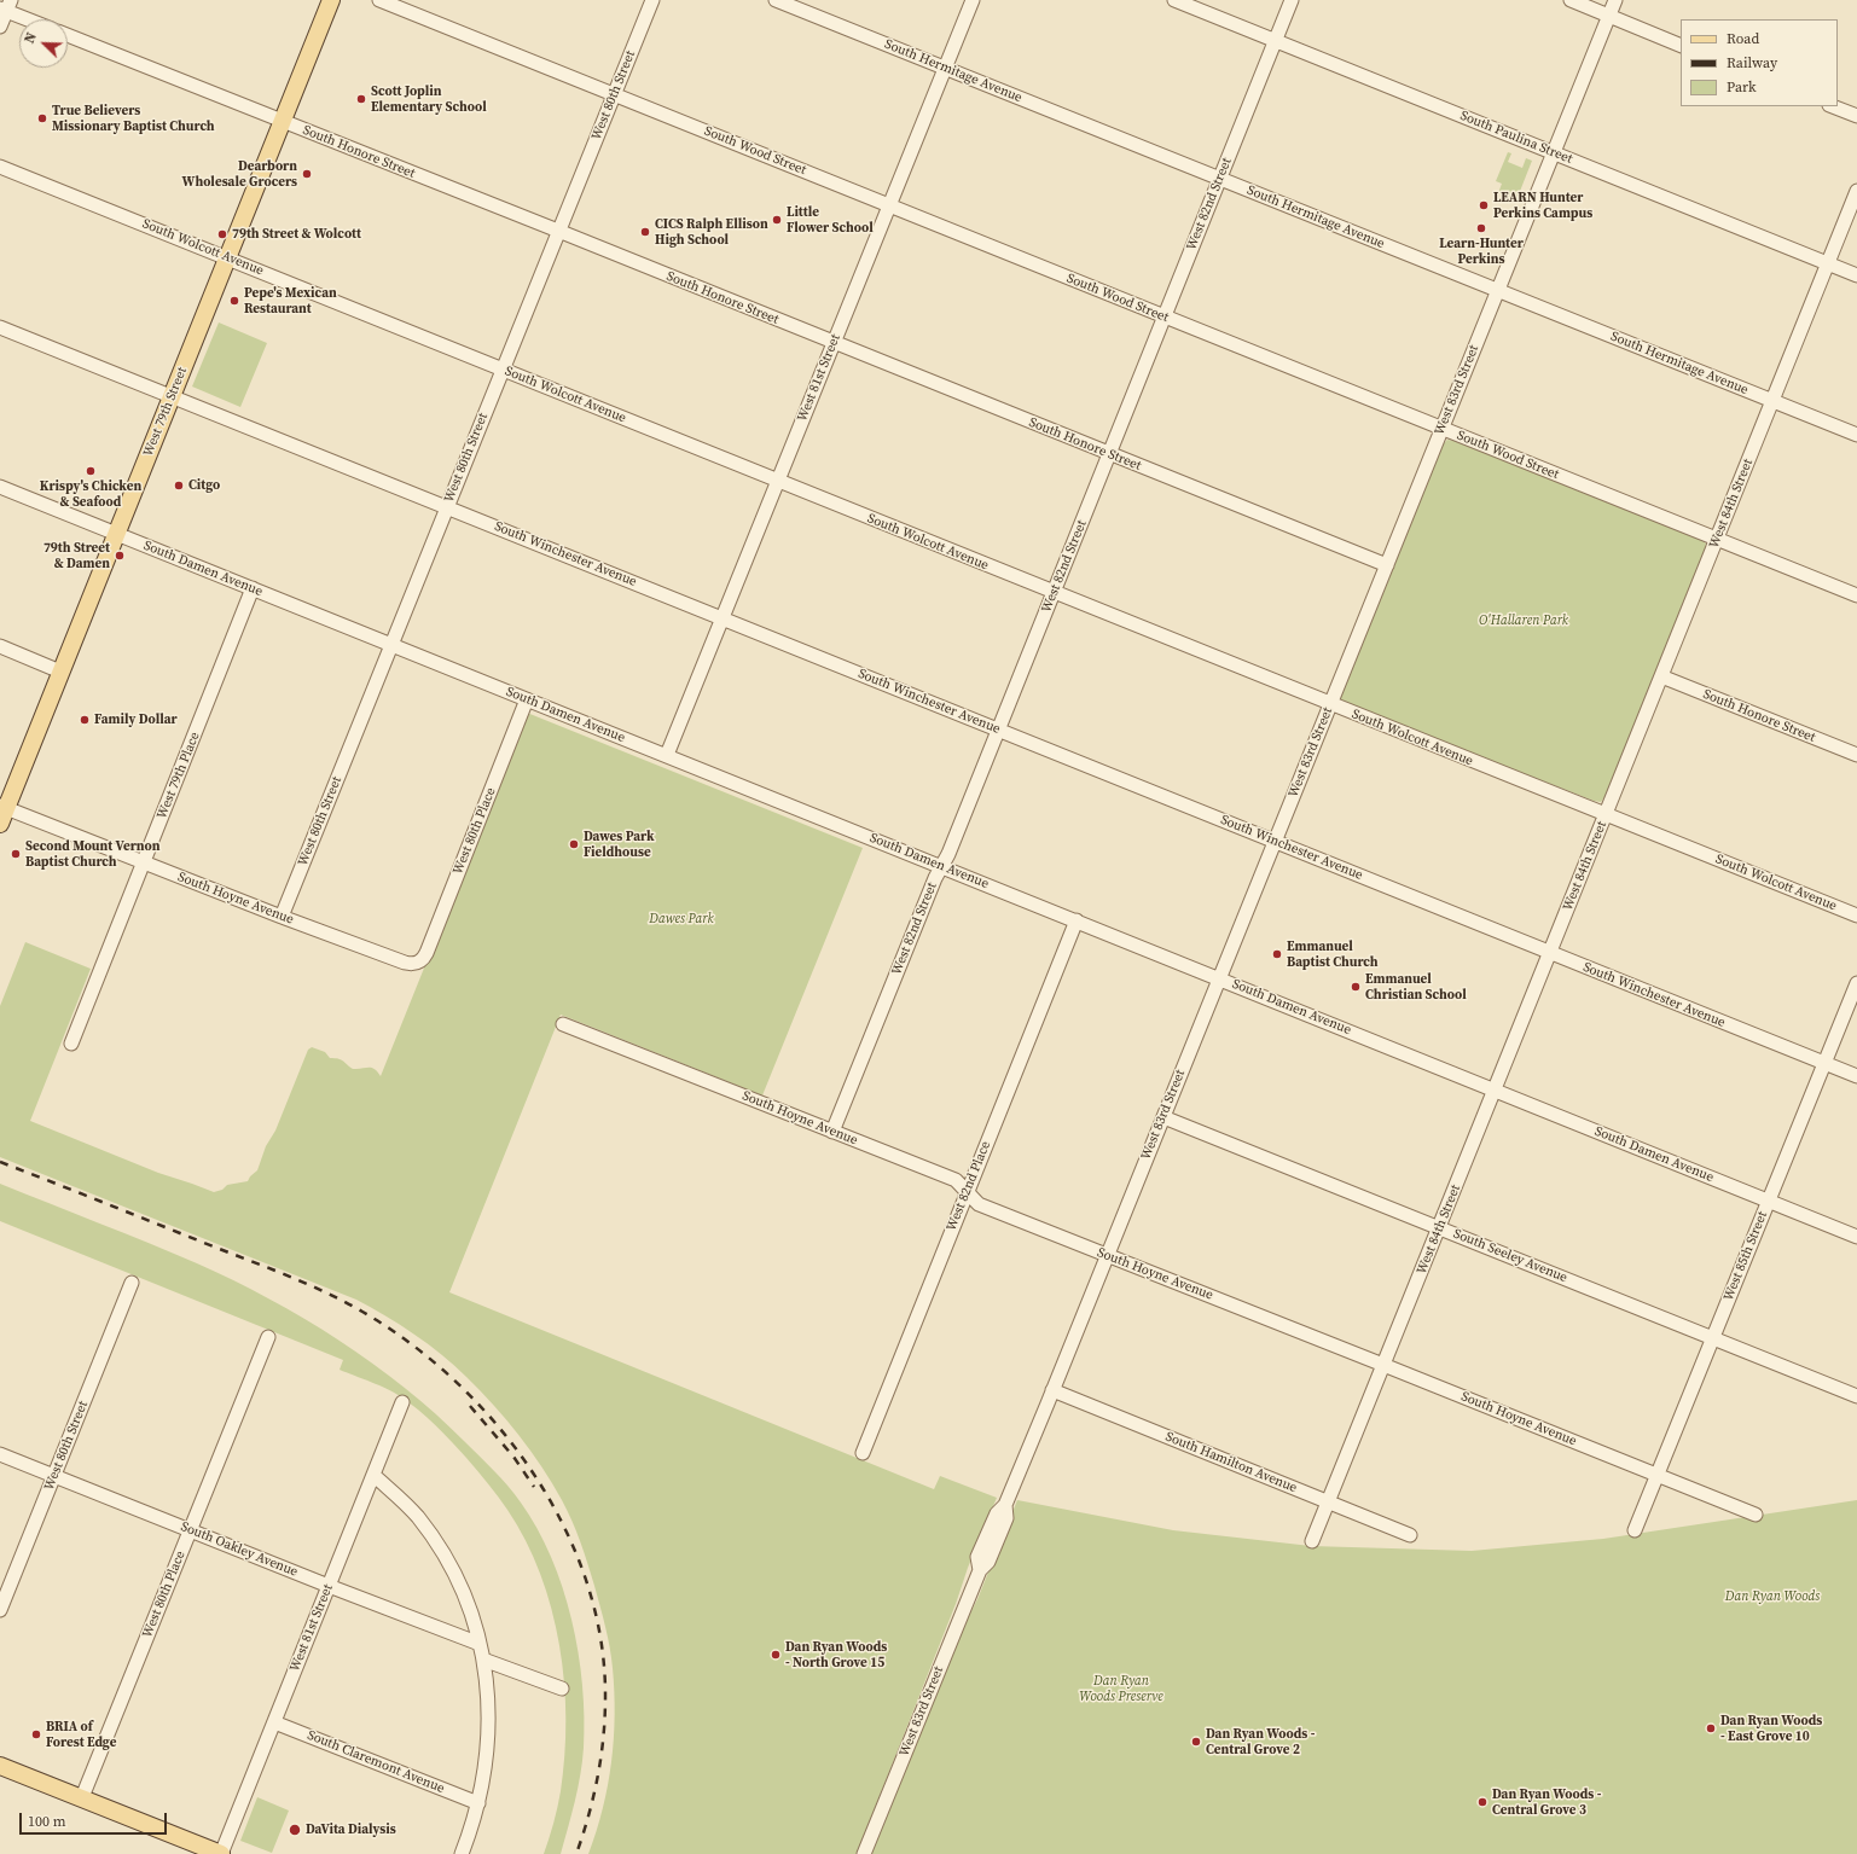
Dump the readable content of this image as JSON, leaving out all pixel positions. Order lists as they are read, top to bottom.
{
  "streets": {
    "main road": ["West 79th Street"],
    "street": [
      "South Hermitage Avenue",
      "West 80th Street",
      "South Paulina Street",
      "South Wood Street",
      "South Honore Street",
      "West 82nd Street",
      "South Wolcott Avenue",
      "West 81st Street",
      "West 83rd Street",
      "West 84th Street",
      "South Winchester Avenue",
      "South Damen Avenue",
      "West 79th Place",
      "West 80th Place",
      "South Hoyne Avenue",
      "West 82nd Place",
      "South Seeley Avenue",
      "West 85th Street",
      "South Hamilton Avenue",
      "South Oakley Avenue",
      "South Claremont Avenue"
    ]
  },
  "crossings": [
    ["South Hermitage Avenue", "West 82nd Street"],
    ["South Hermitage Avenue", "West 81st Street"],
    ["South Hermitage Avenue", "West 83rd Street"],
    ["South Hermitage Avenue", "West 84th Street"],
    ["West 80th Street", "South Wood Street"],
    ["West 80th Street", "South Honore Street"],
    ["West 80th Street", "South Wolcott Avenue"],
    ["West 80th Street", "South Winchester Avenue"],
    ["West 80th Street", "South Damen Avenue"],
    ["West 80th Street", "South Hoyne Avenue"],
    ["West 80th Street", "South Oakley Avenue"],
    ["South Paulina Street", "West 82nd Street"],
    ["South Paulina Street", "West 83rd Street"],
    ["South Paulina Street", "West 84th Street"],
    ["South Wood Street", "West 82nd Street"],
    ["South Wood Street", "West 81st Street"],
    ["South Wood Street", "West 83rd Street"],
    ["South Wood Street", "West 84th Street"],
    ["South Honore Street", "West 82nd Street"],
    ["South Honore Street", "West 81st Street"],
    ["South Honore Street", "West 83rd Street"],
    ["South Honore Street", "West 79th Street"],
    ["South Honore Street", "West 84th Street"],
    ["West 82nd Street", "South Wolcott Avenue"],
    ["West 82nd Street", "South Winchester Avenue"],
    ["West 82nd Street", "South Damen Avenue"],
    ["West 82nd Street", "South Hoyne Avenue"],
    ["South Wolcott Avenue", "West 81st Street"],
    ["South Wolcott Avenue", "West 83rd Street"],
    ["South Wolcott Avenue", "West 79th Street"],
    ["South Wolcott Avenue", "West 84th Street"],
    ["West 81st Street", "South Winchester Avenue"],
    ["West 81st Street", "South Damen Avenue"],
    ["West 81st Street", "South Oakley Avenue"],
    ["West 81st Street", "South Claremont Avenue"],
    ["West 83rd Street", "South Winchester Avenue"],
    ["West 83rd Street", "South Damen Avenue"],
    ["West 83rd Street", "South Hoyne Avenue"],
    ["West 83rd Street", "South Seeley Avenue"],
    ["West 83rd Street", "South Hamilton Avenue"],
    ["West 79th Street", "South Winchester Avenue"],
    ["West 79th Street", "South Damen Avenue"],
    ["West 79th Street", "South Hoyne Avenue"],
    ["West 84th Street", "South Winchester Avenue"],
    ["West 84th Street", "South Damen Avenue"],
    ["West 84th Street", "South Hoyne Avenue"],
    ["West 84th Street", "South Seeley Avenue"],
    ["West 84th Street", "South Hamilton Avenue"],
    ["South Winchester Avenue", "West 85th Street"],
    ["South Damen Avenue", "West 79th Place"],
    ["South Damen Avenue", "West 80th Place"],
    ["South Damen Avenue", "West 82nd Place"],
    ["South Damen Avenue", "West 85th Street"],
    ["West 79th Place", "South Hoyne Avenue"],
    ["West 80th Place", "South Hoyne Avenue"],
    ["West 80th Place", "South Oakley Avenue"],
    ["South Hoyne Avenue", "West 82nd Place"],
    ["South Hoyne Avenue", "West 85th Street"],
    ["South Seeley Avenue", "West 85th Street"]
  ],
  "parks": [
    "O'Hallaren Park",
    "Dawes Park",
    "Dan Ryan Woods",
    "Dan Ryan Woods Preserve"
  ],
  "places": [
    "Scott Joplin Elementary School",
    "True Believers Missionary Baptist Church",
    "Dearborn Wholesale Grocers",
    "LEARN Hunter Perkins Campus",
    "Little Flower School",
    "Learn-Hunter Perkins",
    "CICS Ralph Ellison High School",
    "79th Street & Wolcott",
    "Pepe's Mexican Restaurant",
    "Krispy's Chicken & Seafood",
    "Citgo",
    "79th Street & Damen",
    "Family Dollar",
    "Dawes Park Fieldhouse",
    "Second Mount Vernon Baptist Church",
    "Emmanuel Baptist Church",
    "Emmanuel Christian School",
    "Dan Ryan Woods - North Grove 15",
    "Dan Ryan Woods - East Grove 10",
    "BRIA of Forest Edge",
    "Dan Ryan Woods - Central Grove 2",
    "Dan Ryan Woods - Central Grove 3",
    "DaVita Dialysis"
  ],
  "legend": ["Road", "Railway", "Park"],
  "scale_bar": "100 m",
  "north": "top left"
}
